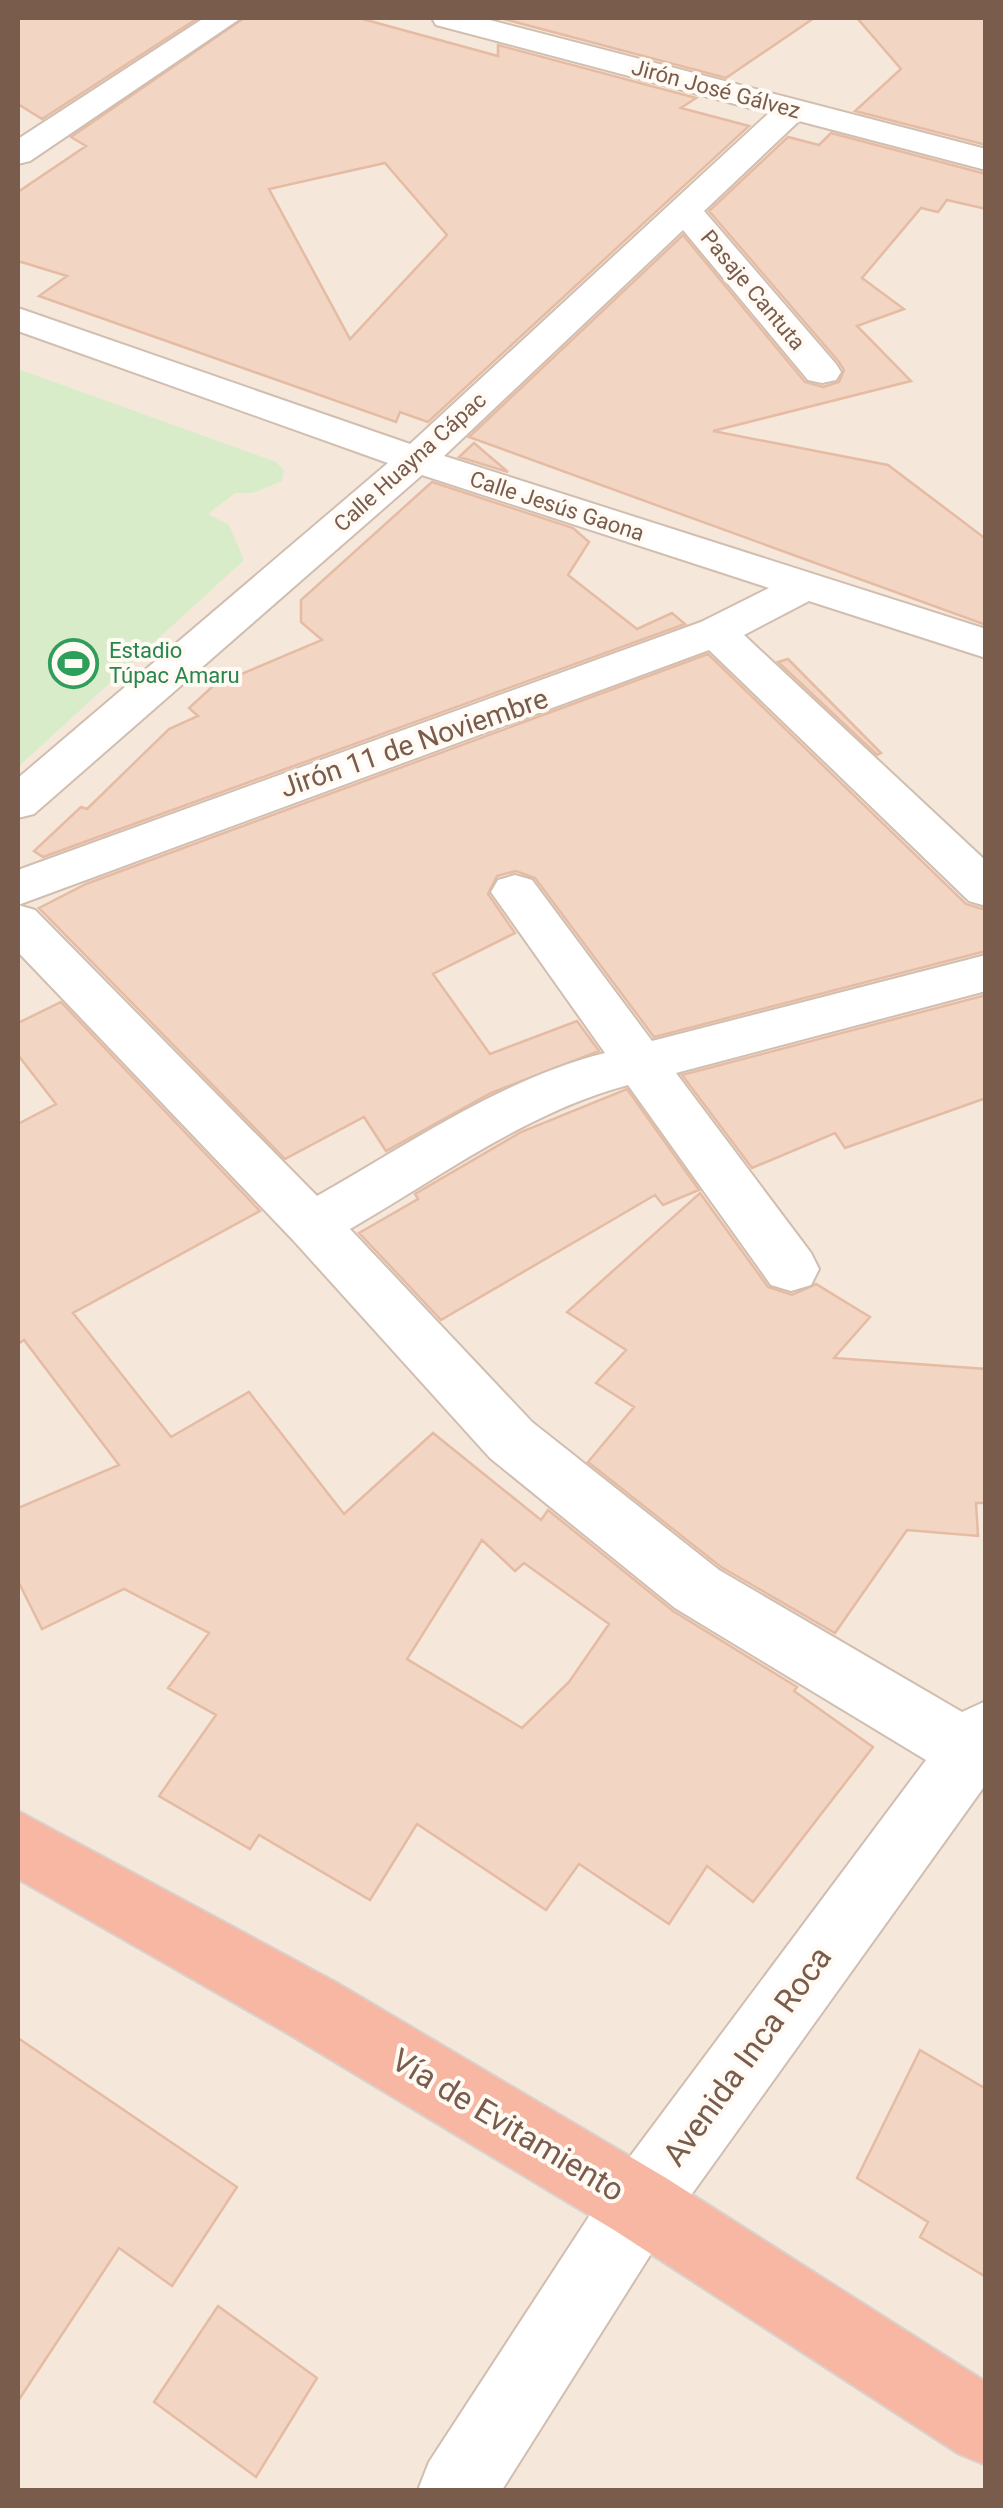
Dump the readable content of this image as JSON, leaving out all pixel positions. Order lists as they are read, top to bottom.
{
  "streets": {
    "highway": ["Vía de Evitamiento"],
    "street": [
      "Jirón José Gálvez",
      "Pasaje Cantuta",
      "Calle Huayna Cápac",
      "Calle Jesús Gaona",
      "Jirón 11 de Noviembre",
      "Avenida Inca Roca"
    ]
  },
  "crossings": [
    ["Jirón José Gálvez", "Calle Huayna Cápac"],
    ["Pasaje Cantuta", "Calle Huayna Cápac"],
    ["Calle Huayna Cápac", "Calle Jesús Gaona"],
    ["Calle Jesús Gaona", "Jirón 11 de Noviembre"],
    ["Avenida Inca Roca", "Vía de Evitamiento"]
  ],
  "places": {
    "sports": ["Estadio Túpac Amaru"]
  }
}
